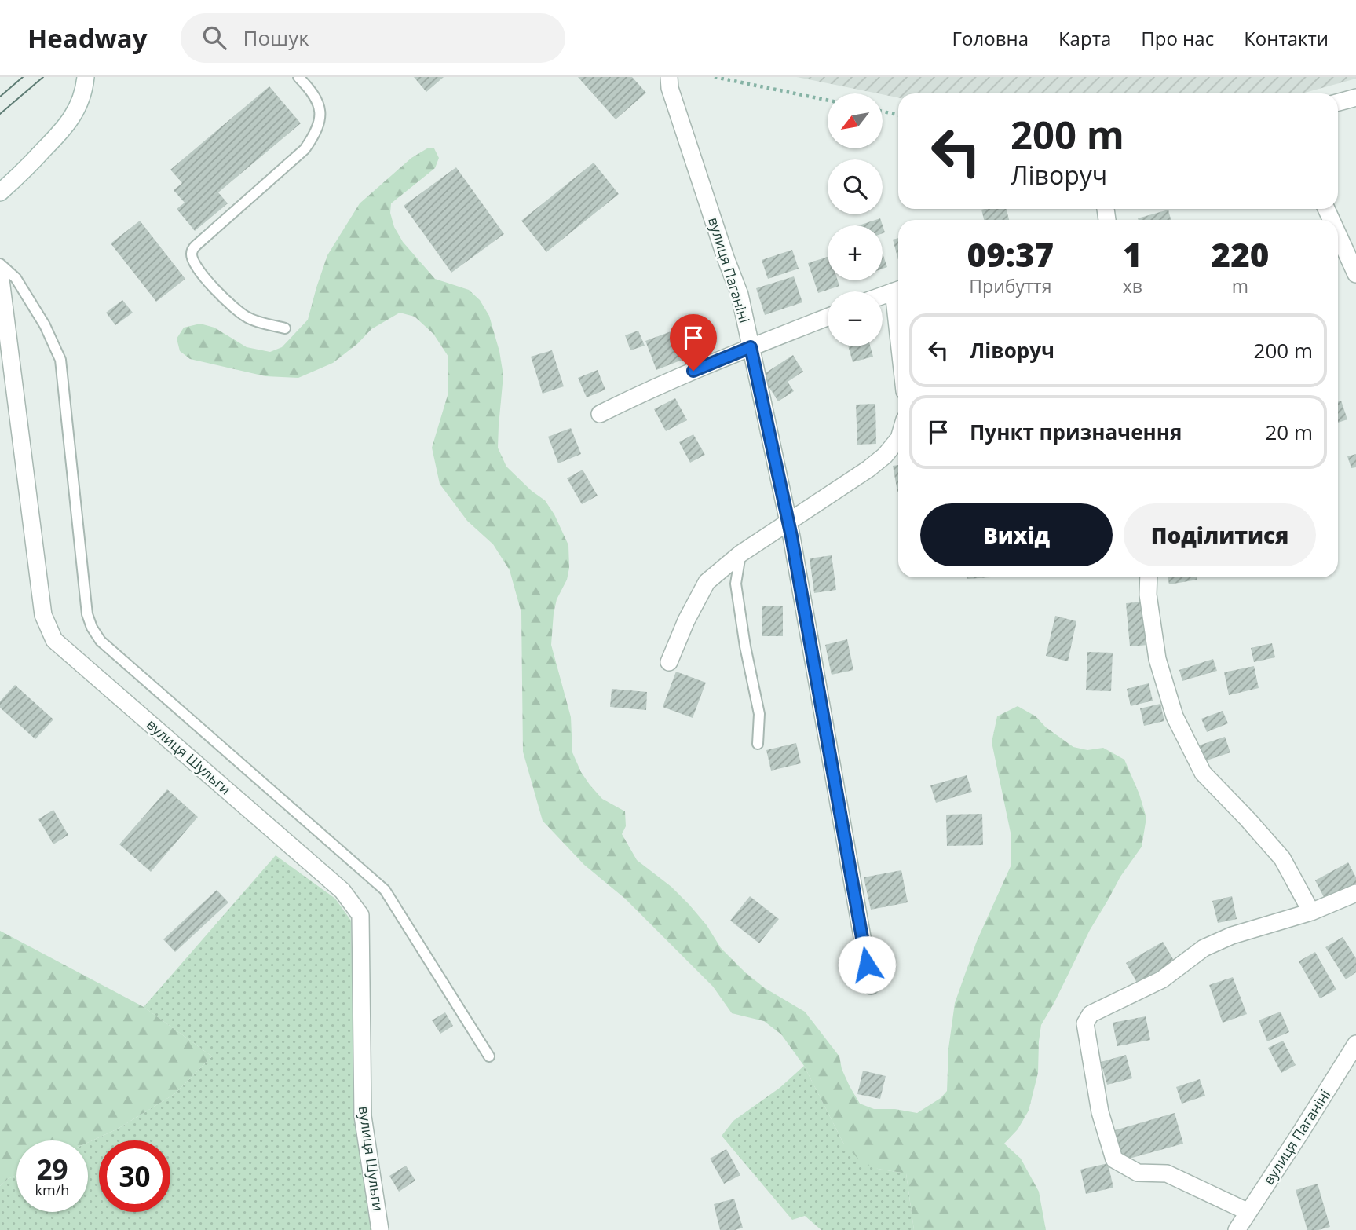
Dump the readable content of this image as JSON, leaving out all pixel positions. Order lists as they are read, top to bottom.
{
  "streets": {
    "street": ["вулиця Паганіні", "вулиця Шульги"]
  },
  "north": "bottom left",
  "page": {
    "header": "Headway",
    "search": "Пошук",
    "nav": [
      "Головна",
      "Карта",
      "Про нас",
      "Контакти"
    ],
    "map_buttons": ["+", "−"],
    "turn": ["200 m", "Ліворуч"],
    "eta": [
      "09:37",
      "Прибуття",
      "1",
      "хв",
      "220",
      "m"
    ],
    "list": [
      {
        "name": "Ліворуч",
        "value": "200 m"
      },
      {
        "name": "Пункт призначення",
        "value": "20 m"
      }
    ],
    "buttons": ["Вихід", "Поділитися"],
    "speed": "29 km/h",
    "limit": "30"
  }
}
